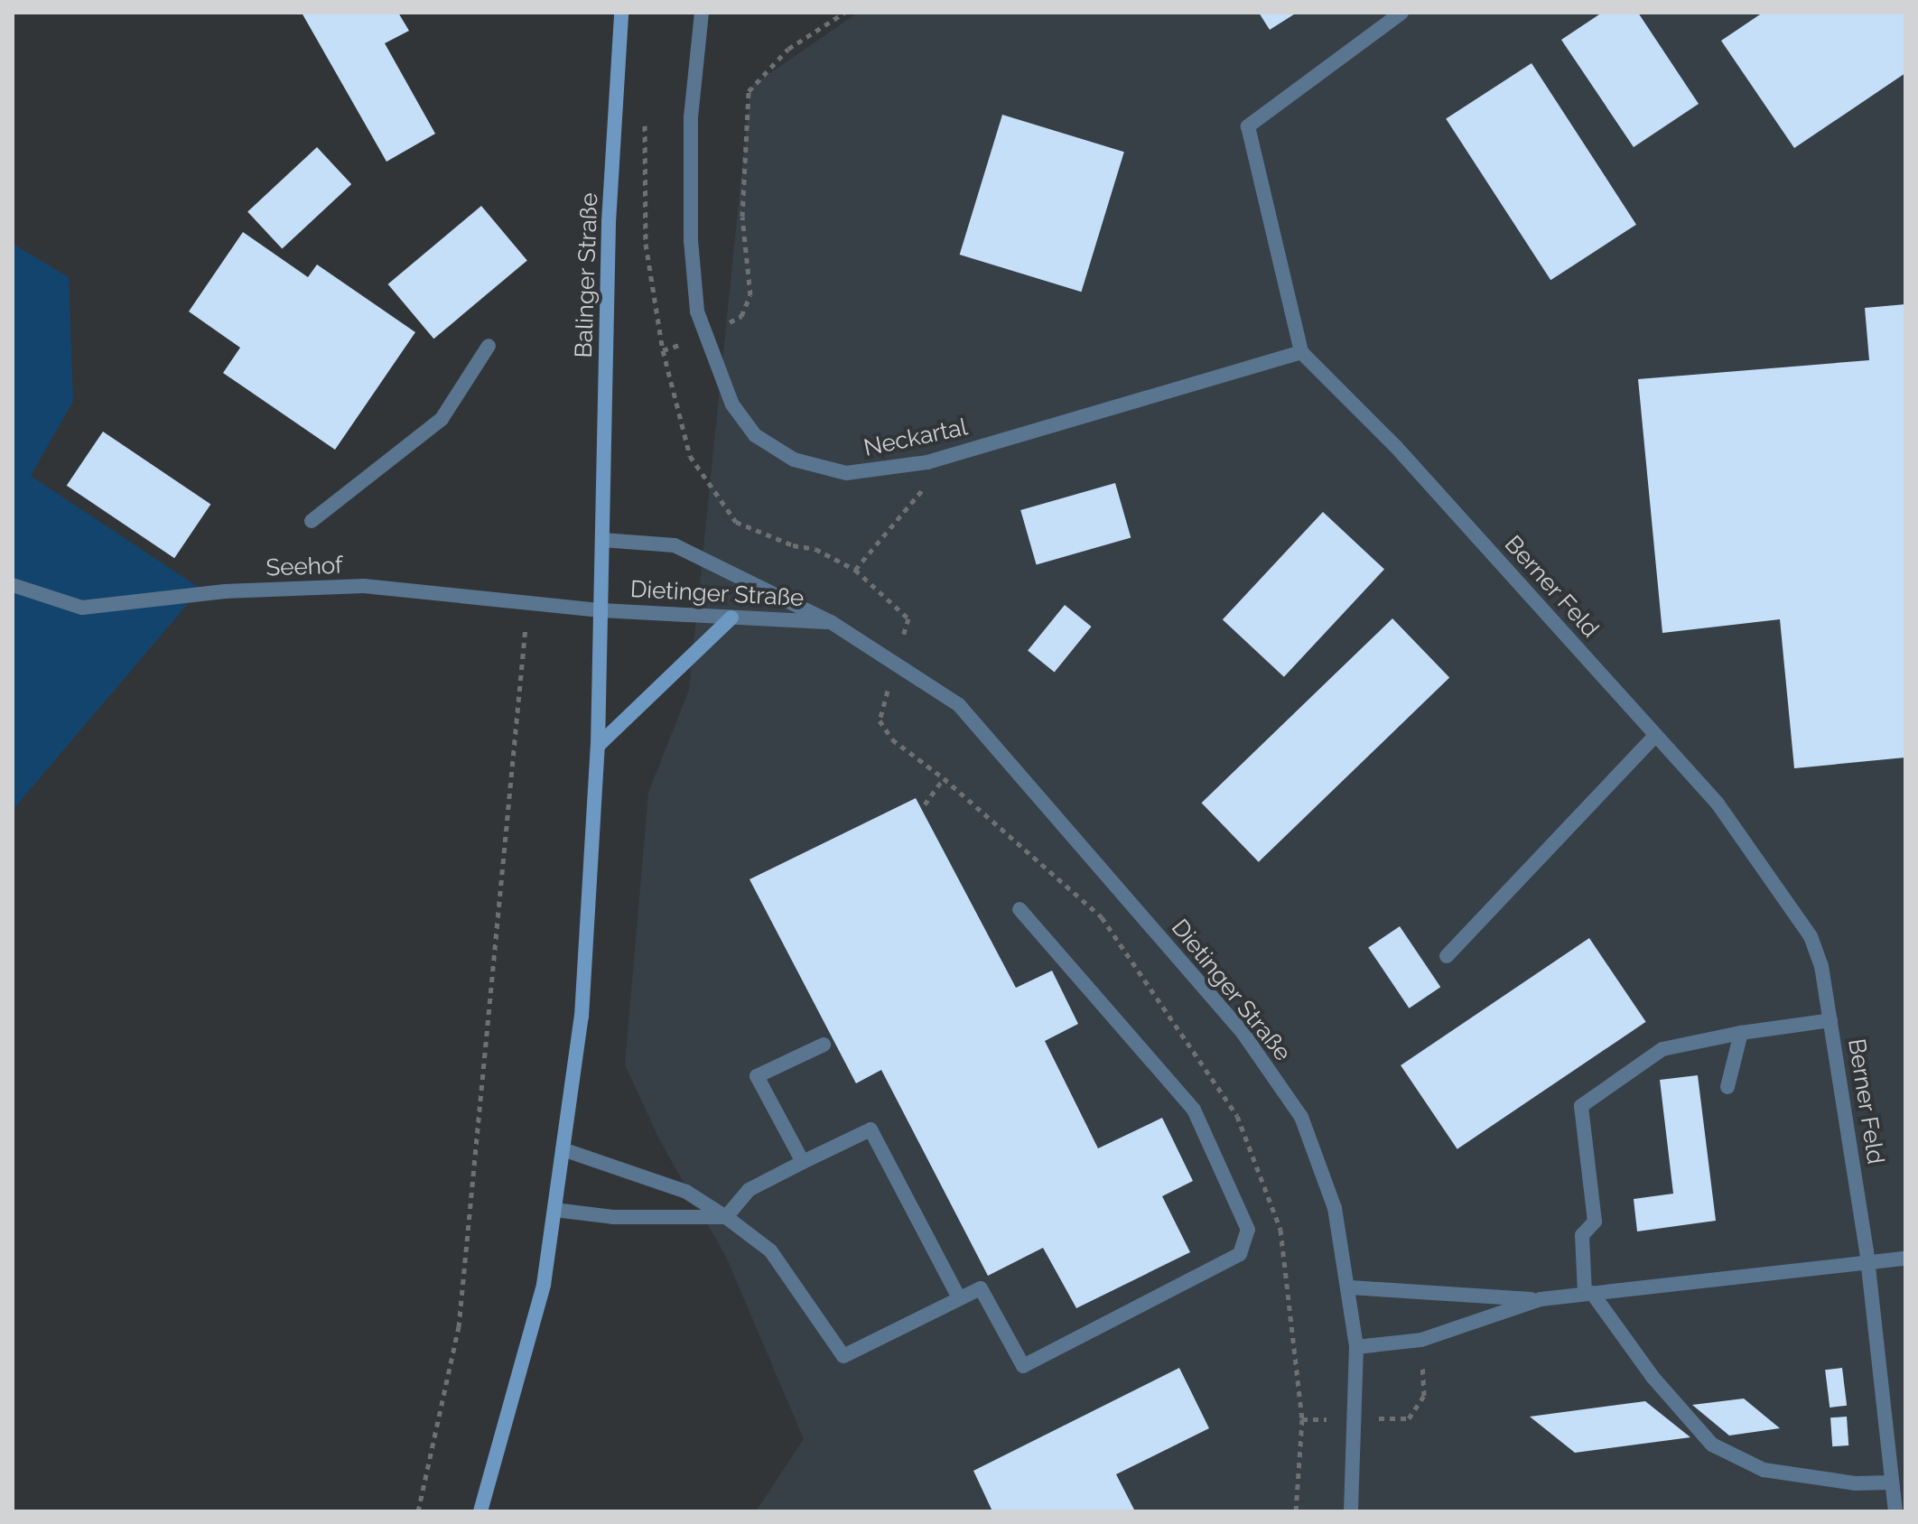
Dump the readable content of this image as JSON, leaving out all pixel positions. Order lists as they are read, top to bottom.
{
  "streets": {
    "main road": ["Balinger Straße"],
    "street": [
      "Neckartal",
      "Seehof",
      "Berner Feld",
      "Dietinger Straße"
    ]
  },
  "crossings": [
    ["Balinger Straße", "Seehof"],
    ["Balinger Straße", "Dietinger Straße"],
    ["Neckartal", "Berner Feld"],
    ["Seehof", "Dietinger Straße"]
  ]
}
